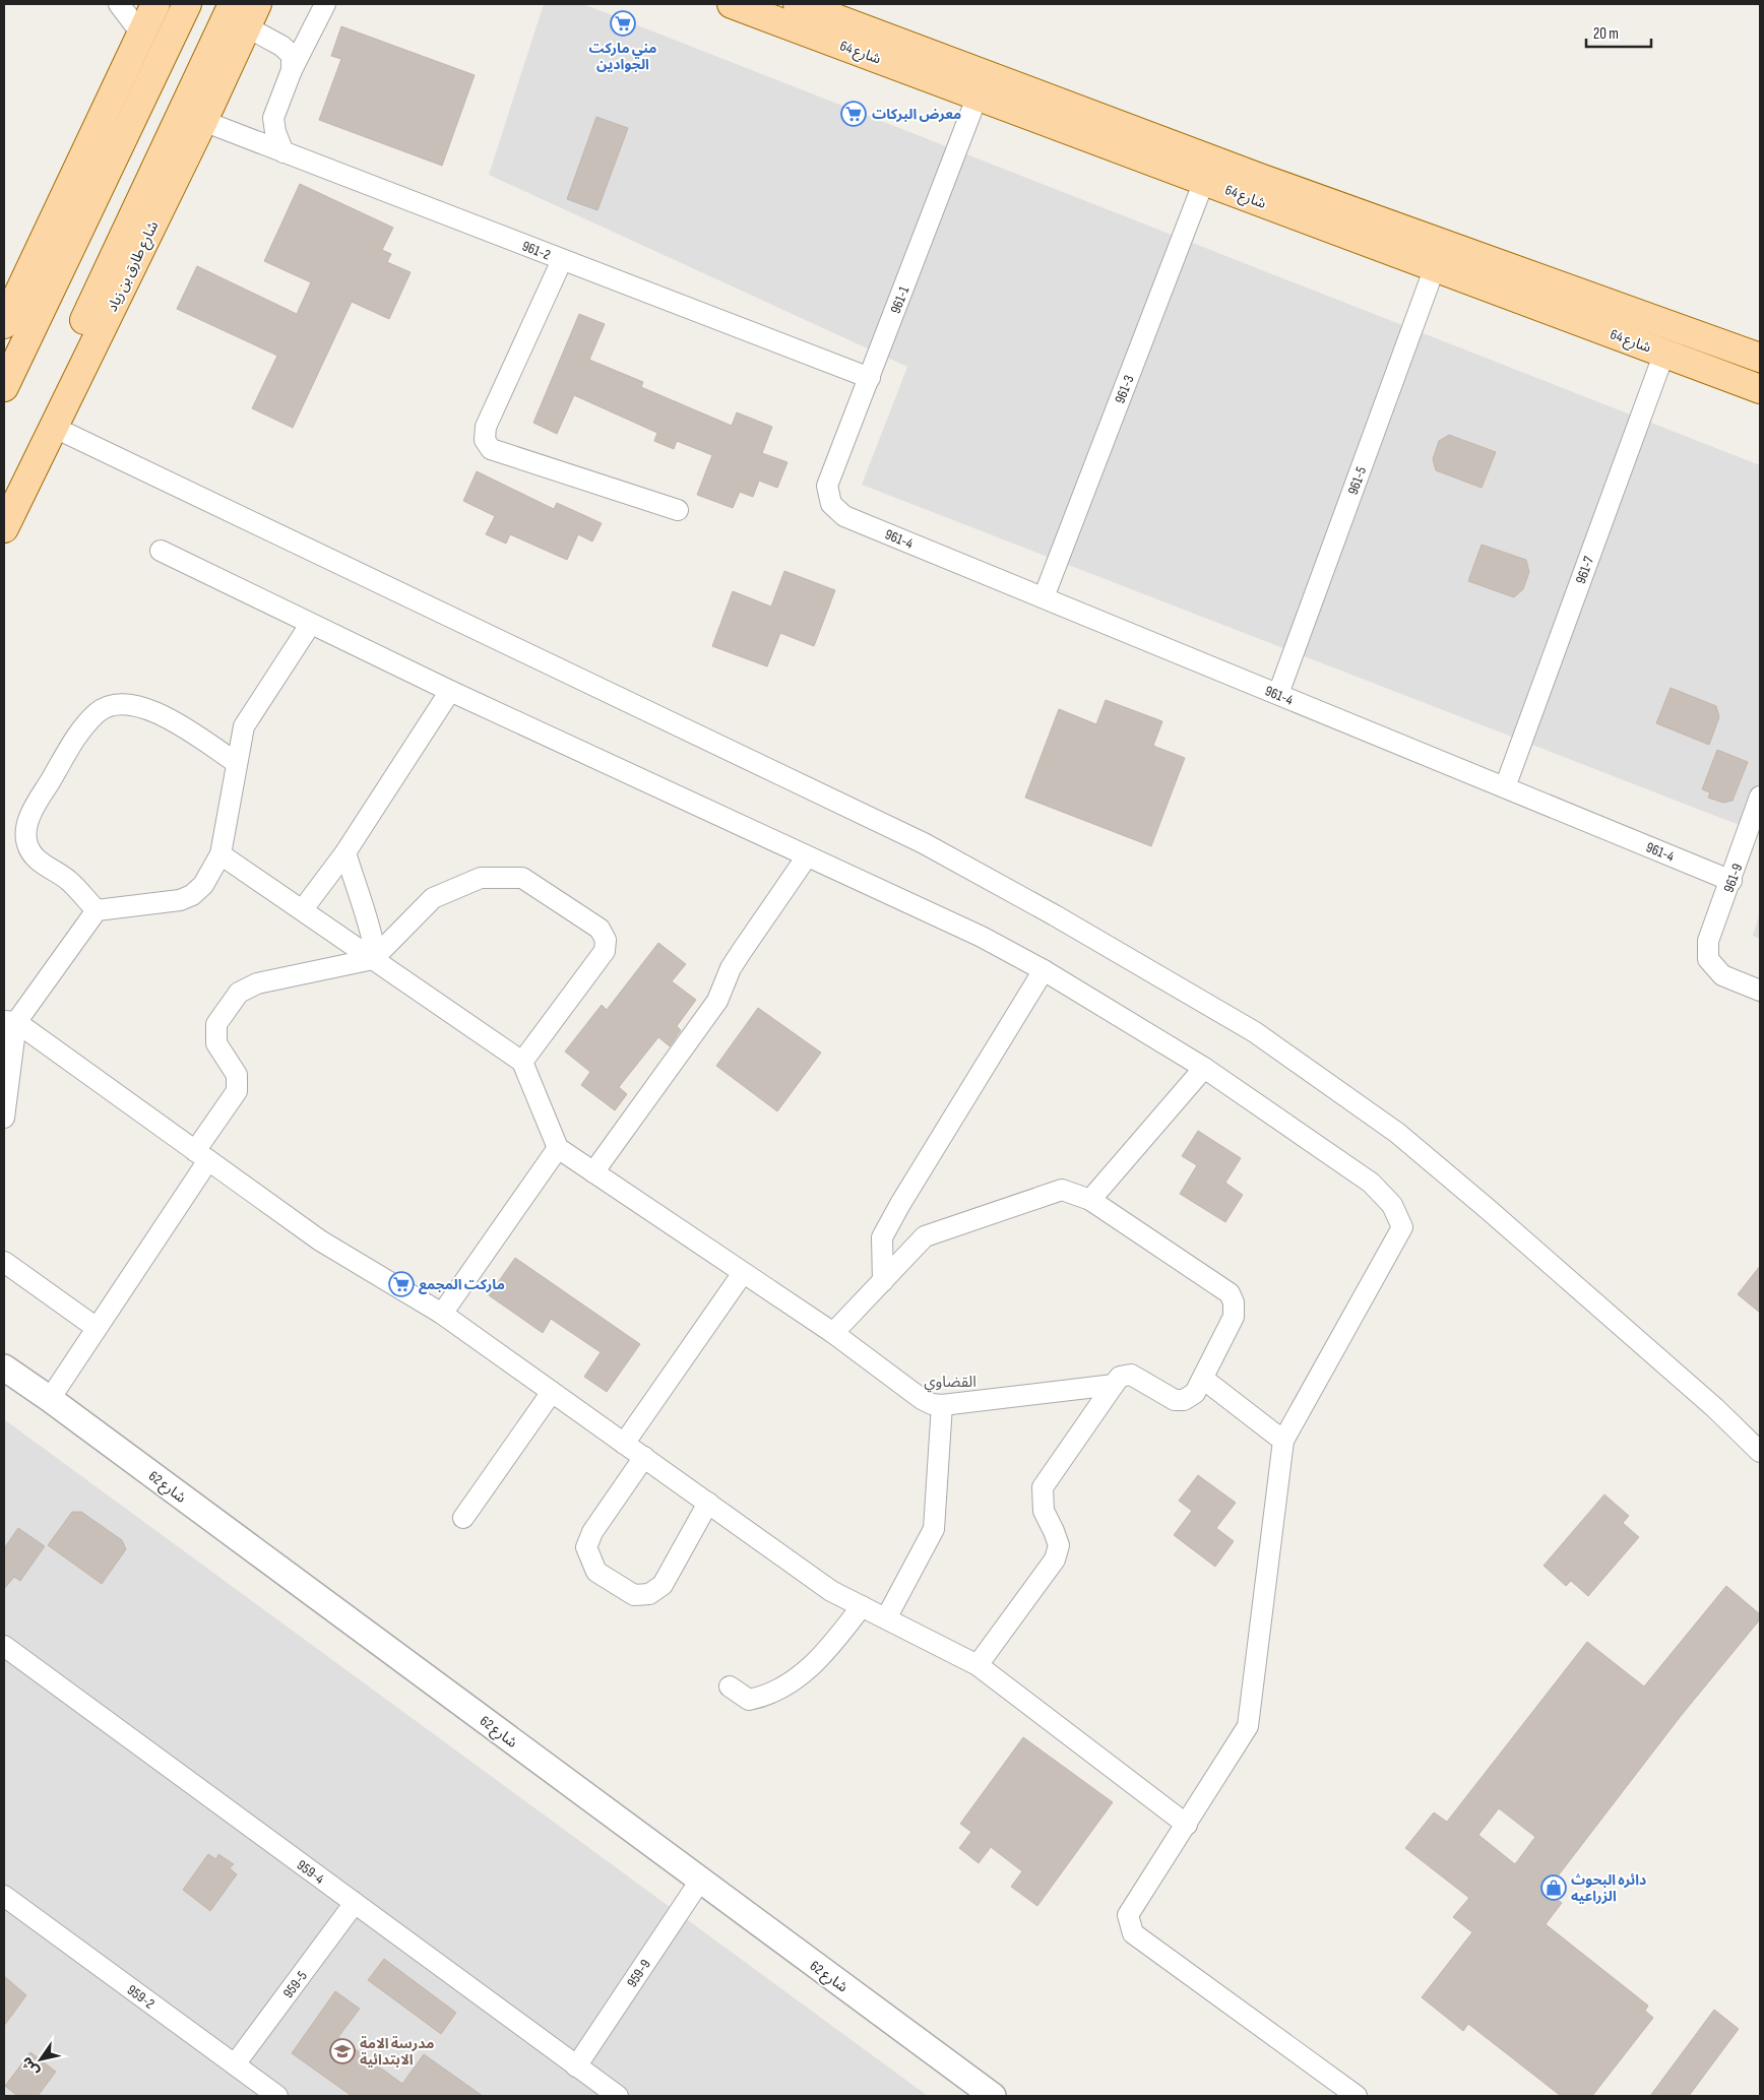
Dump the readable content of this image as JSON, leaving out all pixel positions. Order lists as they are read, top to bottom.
{
  "streets": {
    "main road": ["شارع 64", "شارع طارق بن زياد"],
    "street": [
      "961-2",
      "961-1",
      "961-3",
      "961-5",
      "961-4",
      "961-7",
      "961-9",
      "شارع 62",
      "959-4",
      "959-9",
      "959-5",
      "959-2"
    ]
  },
  "crossings": [
    ["شارع 64", "961-1"],
    ["شارع 64", "961-3"],
    ["شارع 64", "961-5"],
    ["شارع 64", "961-7"],
    ["961-2", "شارع طارق بن زياد"],
    ["961-2", "961-1"],
    ["961-1", "961-4"],
    ["961-3", "961-4"],
    ["961-5", "961-4"],
    ["961-4", "961-7"],
    ["961-4", "961-9"],
    ["شارع 62", "959-9"],
    ["959-4", "959-9"],
    ["959-4", "959-5"],
    ["959-5", "959-2"]
  ],
  "districts": ["القضاوي"],
  "places": {
    "supermarket": ["مني ماركت الجوادين", "معرض البركات", "ماركت المجمع"],
    "shop": ["دائره البحوث الزراعيه"],
    "school or university": ["مدرسة الامة الابتدائية"]
  },
  "scale_bar": "20 m",
  "north": "bottom left"
}
